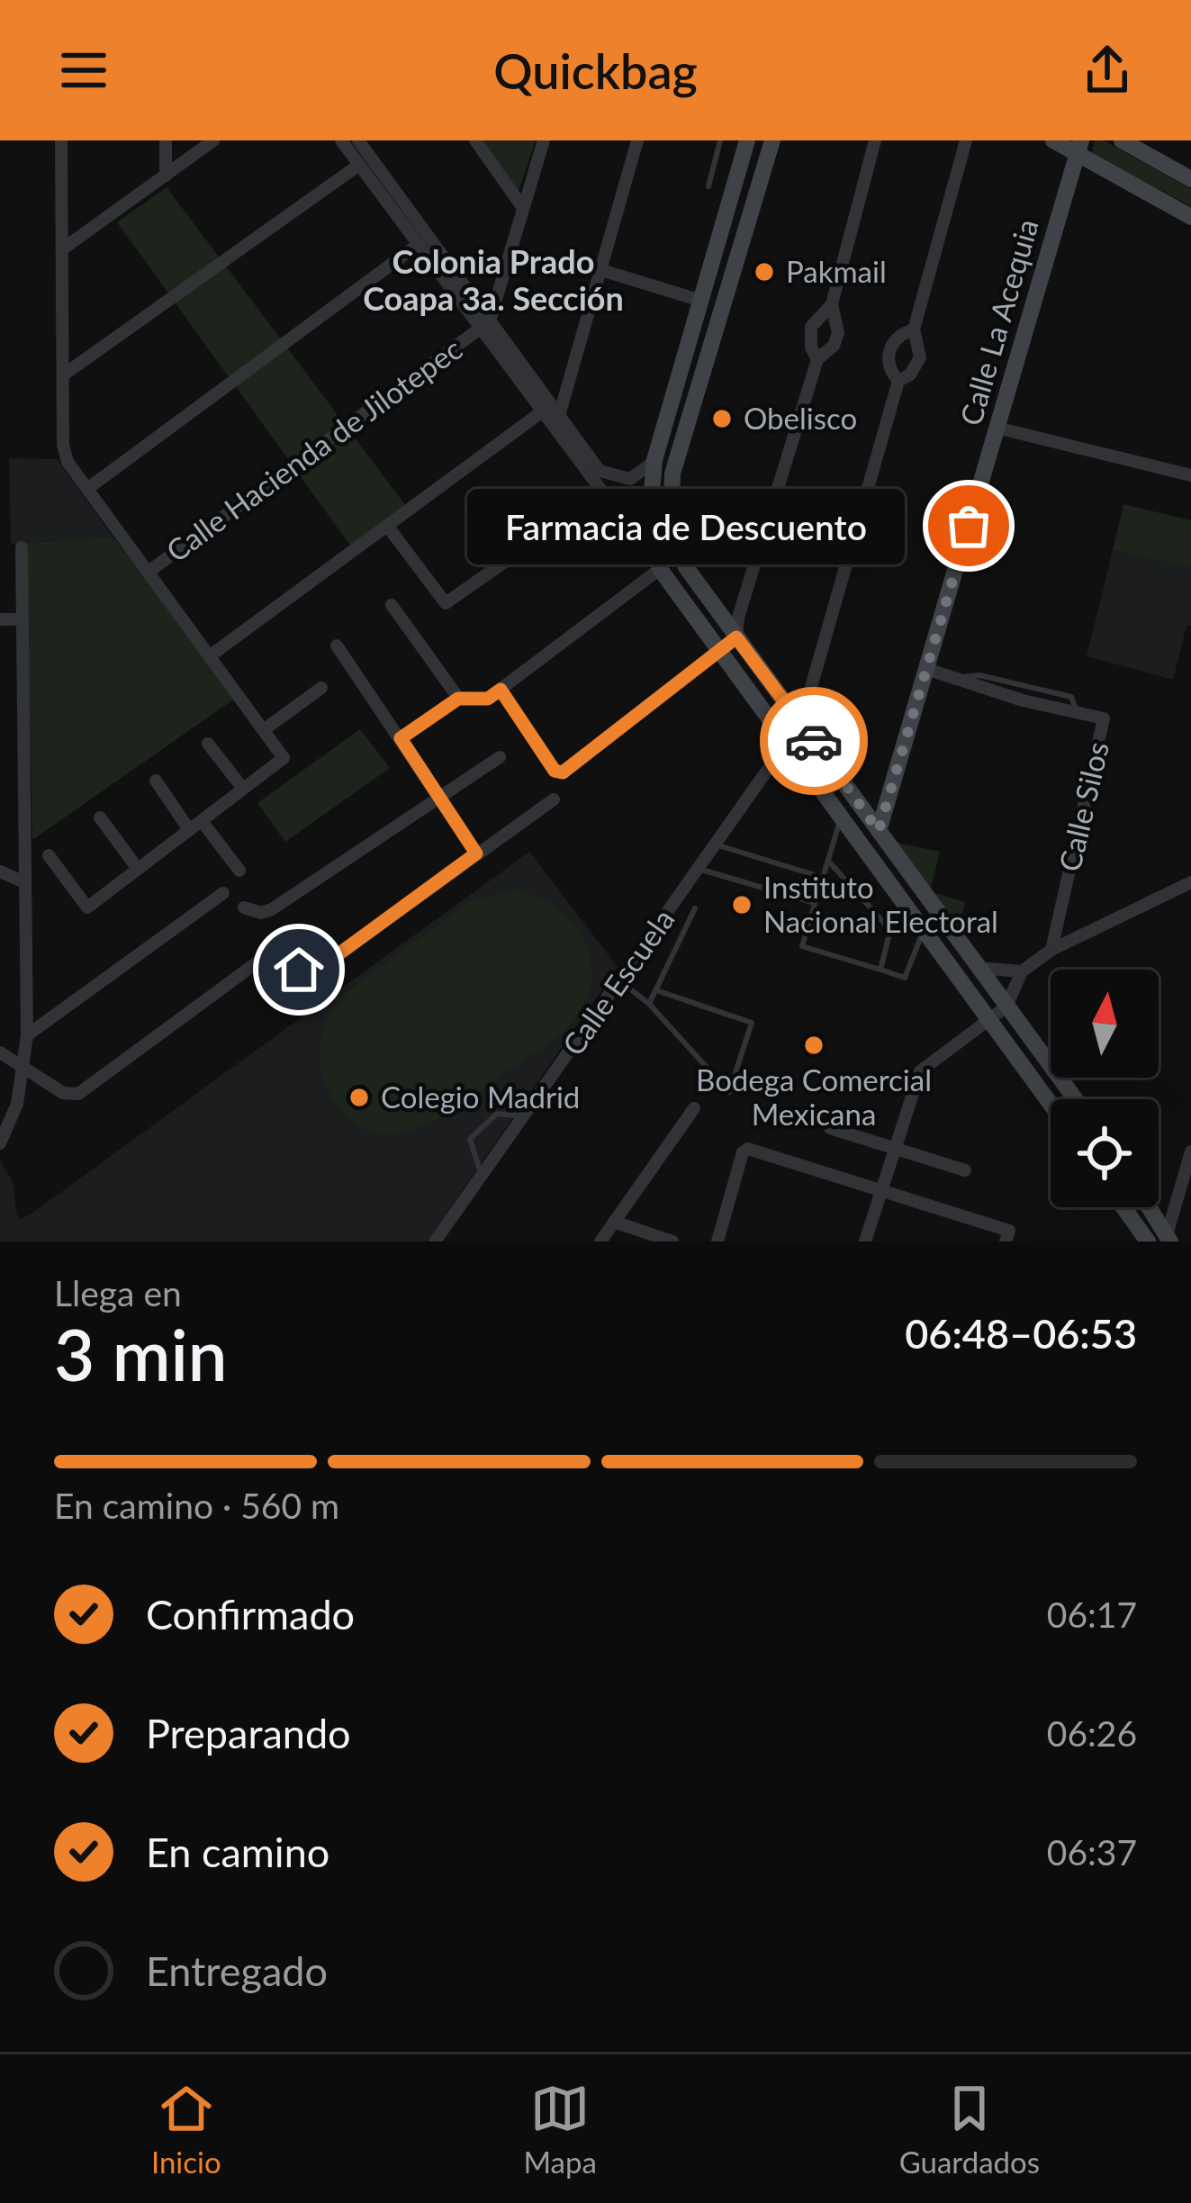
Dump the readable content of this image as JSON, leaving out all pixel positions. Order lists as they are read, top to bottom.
{
  "streets": {
    "main road": ["Calle La Acequia"],
    "street": ["Calle Hacienda de Jilotepec", "Calle Silos", "Calle Escuela"]
  },
  "crossings": [
    ["Calle La Acequia", "Calle Silos"]
  ],
  "districts": ["Colonia Prado Coapa 3a. Sección"],
  "places": [
    "Pakmail",
    "Obelisco",
    "Farmacia de Descuento",
    "Instituto Nacional Electoral",
    "Bodega Comercial Mexicana",
    "Colegio Madrid"
  ],
  "north": "top",
  "page": {
    "header": "Quickbag",
    "bubble": "Farmacia de Descuento",
    "heading": ["3 min", "Llega en", "06:48–06:53"],
    "bar": "En camino · 560 m",
    "list": [
      ["Confirmado", "06:17"],
      ["Preparando", "06:26"],
      ["En camino", "06:37"],
      "Entregado"
    ],
    "tabs": ["Inicio", "Mapa", "Guardados"]
  }
}
